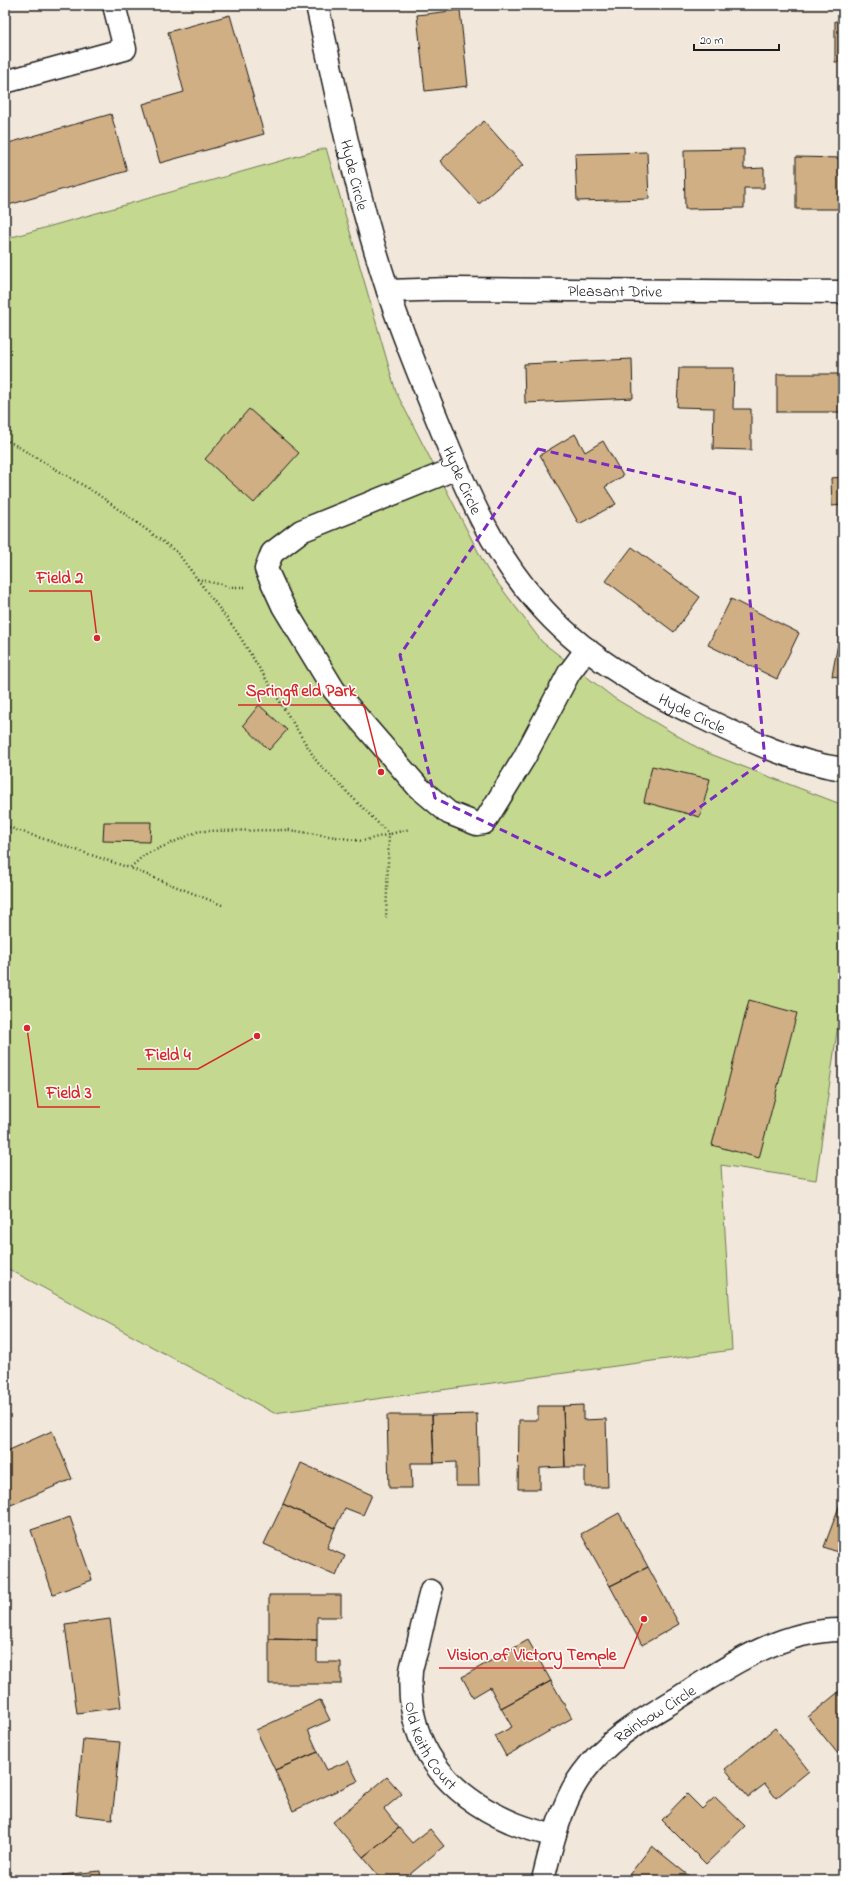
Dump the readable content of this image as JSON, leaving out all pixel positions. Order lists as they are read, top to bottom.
{
  "streets": {
    "street": [
      "Hyde Circle",
      "Pleasant Drive",
      "Rainbow Circle",
      "Old Keith Court"
    ]
  },
  "crossings": [
    ["Hyde Circle", "Pleasant Drive"],
    ["Rainbow Circle", "Old Keith Court"]
  ],
  "places": [
    "Field 2",
    "Springfield Park",
    "Field 3",
    "Field 4",
    "Vision of Victory Temple"
  ],
  "scale_bar": "20 m"
}
